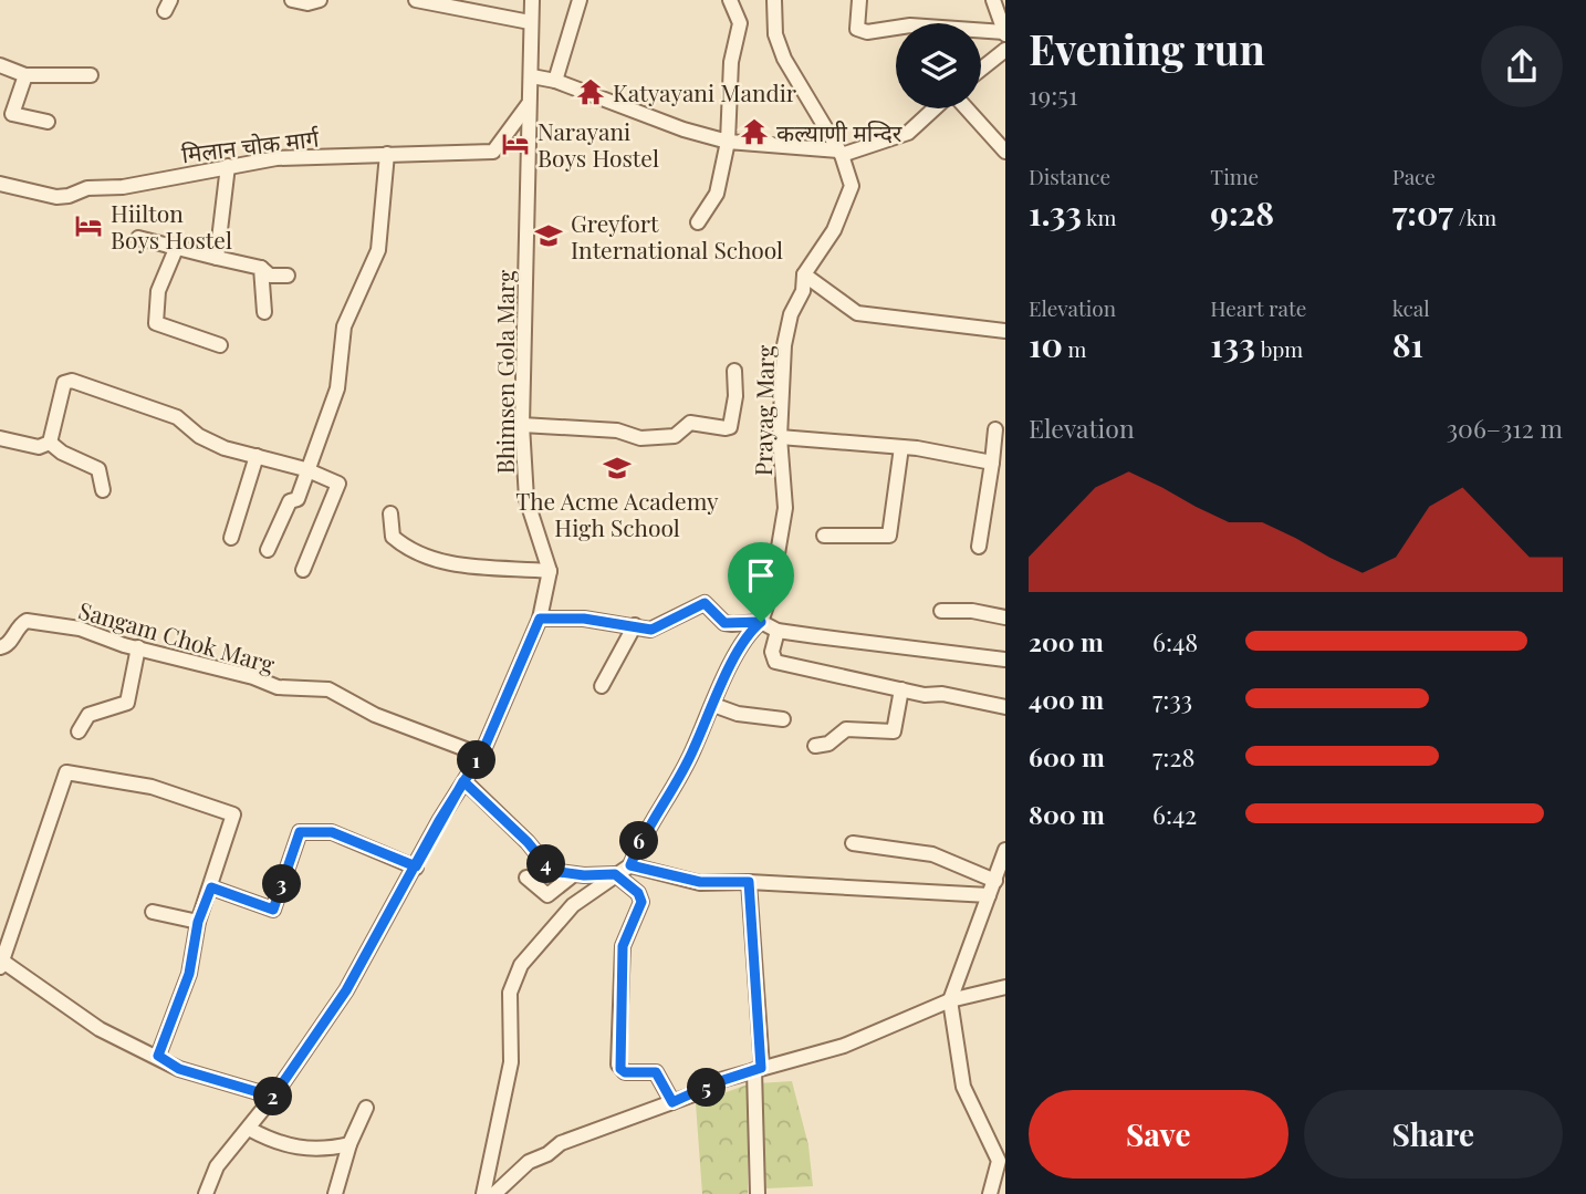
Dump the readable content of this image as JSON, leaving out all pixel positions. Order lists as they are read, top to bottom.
{
  "streets": {
    "street": [
      "मिलान चोक मार्ग",
      "Bhimsen Gola Marg",
      "Prayag Marg",
      "Sangam Chok Marg"
    ]
  },
  "crossings": [
    ["मिलान चोक मार्ग", "Bhimsen Gola Marg"],
    ["Bhimsen Gola Marg", "Sangam Chok Marg"]
  ],
  "places": {
    "temple": ["Katyayani Mandir", "कल्याणी मन्दिर"],
    "hotel": ["Narayani Boys Hostel", "Hiilton Boys Hostel"],
    "school or university": ["Greyfort International School", "The Acme Academy High School"]
  },
  "page": {
    "heading": ["Evening run", "19:51"],
    "stats": [
      ["Distance", "1.33 km"],
      ["Time", "9:28"],
      ["Pace", "7:07 /km"],
      ["Elevation", "10 m"],
      ["Heart rate", "133 bpm"],
      ["kcal", "81"]
    ],
    "chart": ["Elevation", "306–312 m"],
    "list": [
      {
        "name": "200 m",
        "note": "6:48"
      },
      {
        "name": "400 m",
        "note": "7:33"
      },
      {
        "name": "600 m",
        "note": "7:28"
      },
      {
        "name": "800 m",
        "note": "6:42"
      }
    ],
    "pins": [
      "1",
      "6",
      "4",
      "3",
      "5",
      "2"
    ],
    "buttons": ["Save", "Share"]
  }
}
